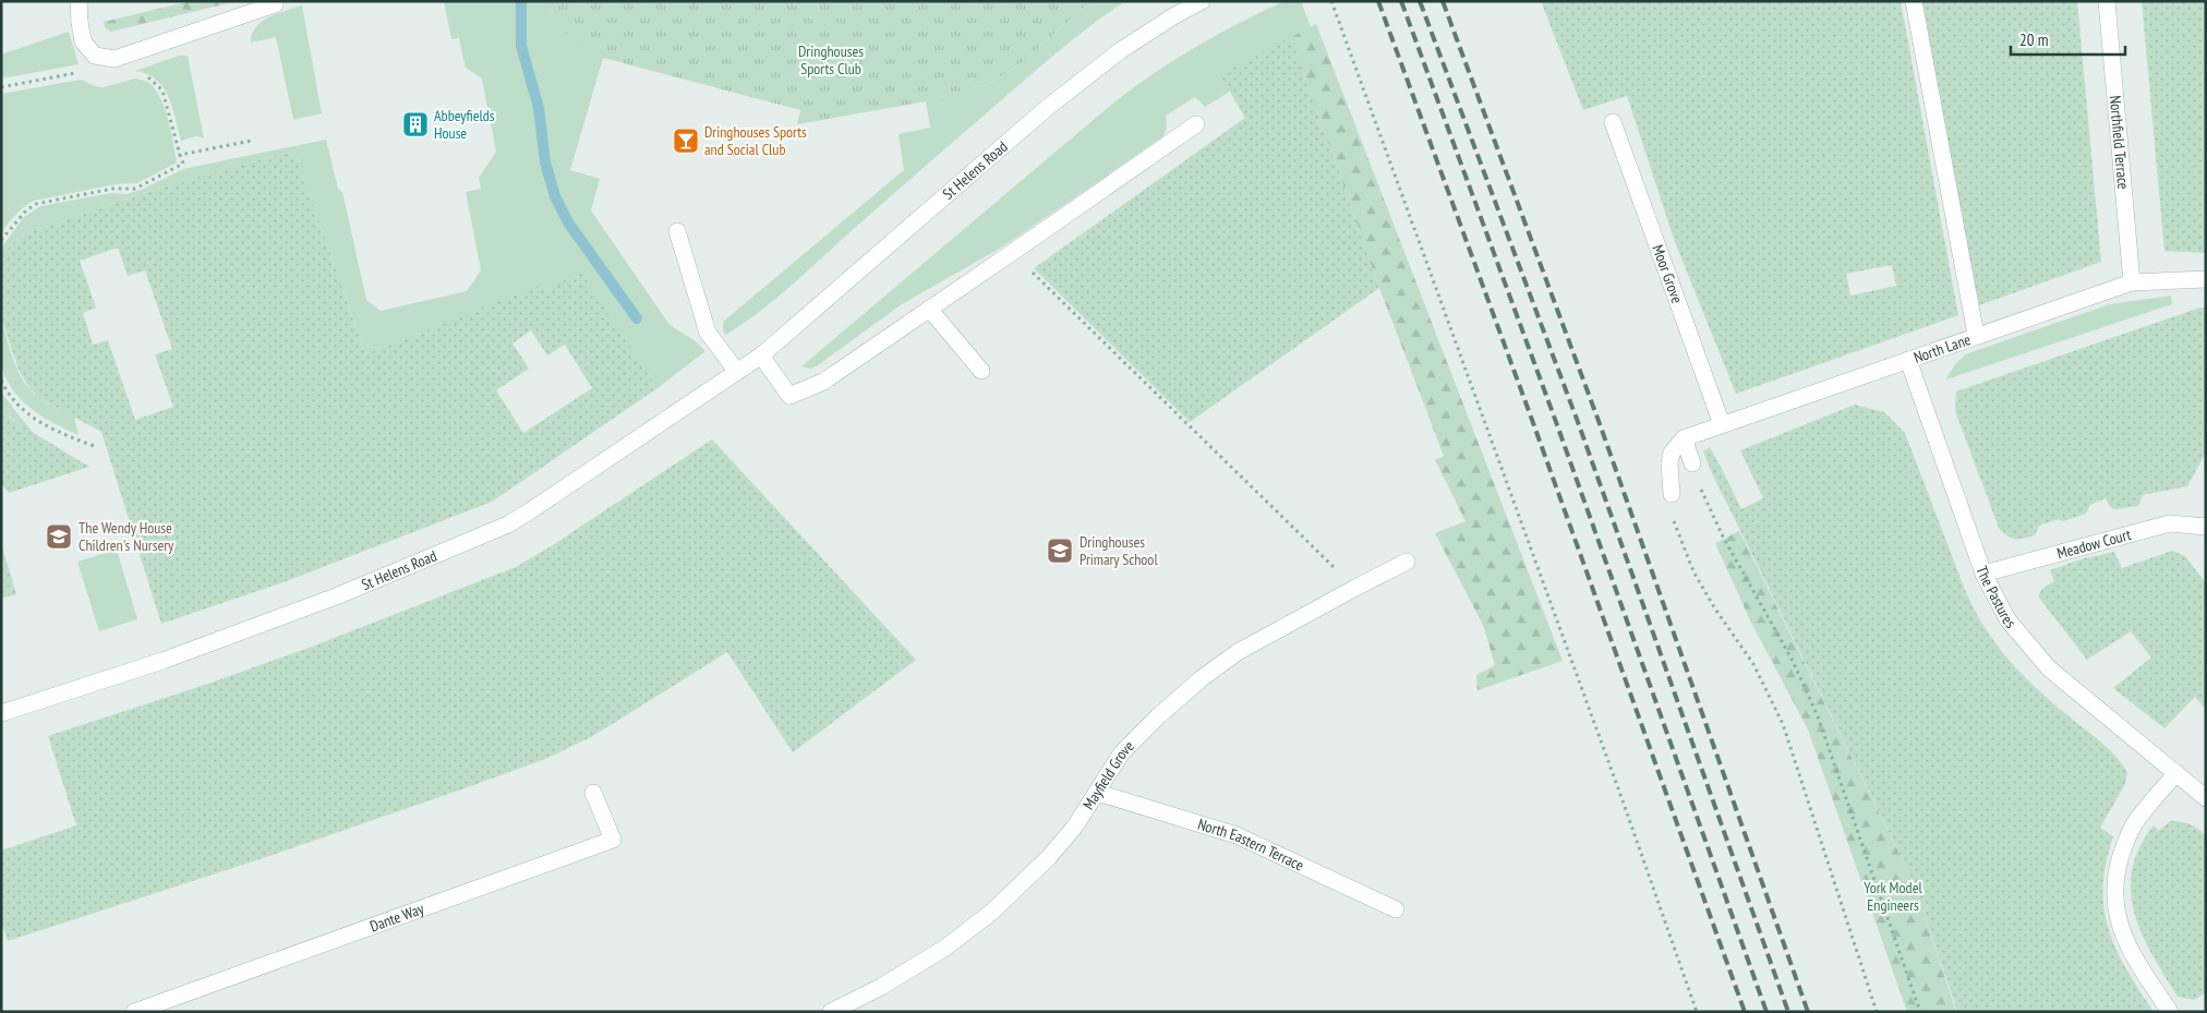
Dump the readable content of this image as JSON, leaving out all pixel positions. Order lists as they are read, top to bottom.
{
  "streets": {
    "street": [
      "Northfield Terrace",
      "St Helens Road",
      "Moor Grove",
      "North Lane",
      "Meadow Court",
      "The Pastures",
      "Mayfield Grove",
      "North Eastern Terrace",
      "Dante Way"
    ]
  },
  "crossings": [
    ["Northfield Terrace", "North Lane"],
    ["Moor Grove", "North Lane"],
    ["North Lane", "The Pastures"],
    ["Meadow Court", "The Pastures"],
    ["Mayfield Grove", "North Eastern Terrace"]
  ],
  "parks": ["Dringhouses Sports Club", "York Model Engineers"],
  "places": {
    "building": ["Abbeyfields House"],
    "bar": ["Dringhouses Sports and Social Club"],
    "school or university": ["The Wendy House Children's Nursery", "Dringhouses Primary School"]
  },
  "scale_bar": "20 m"
}
